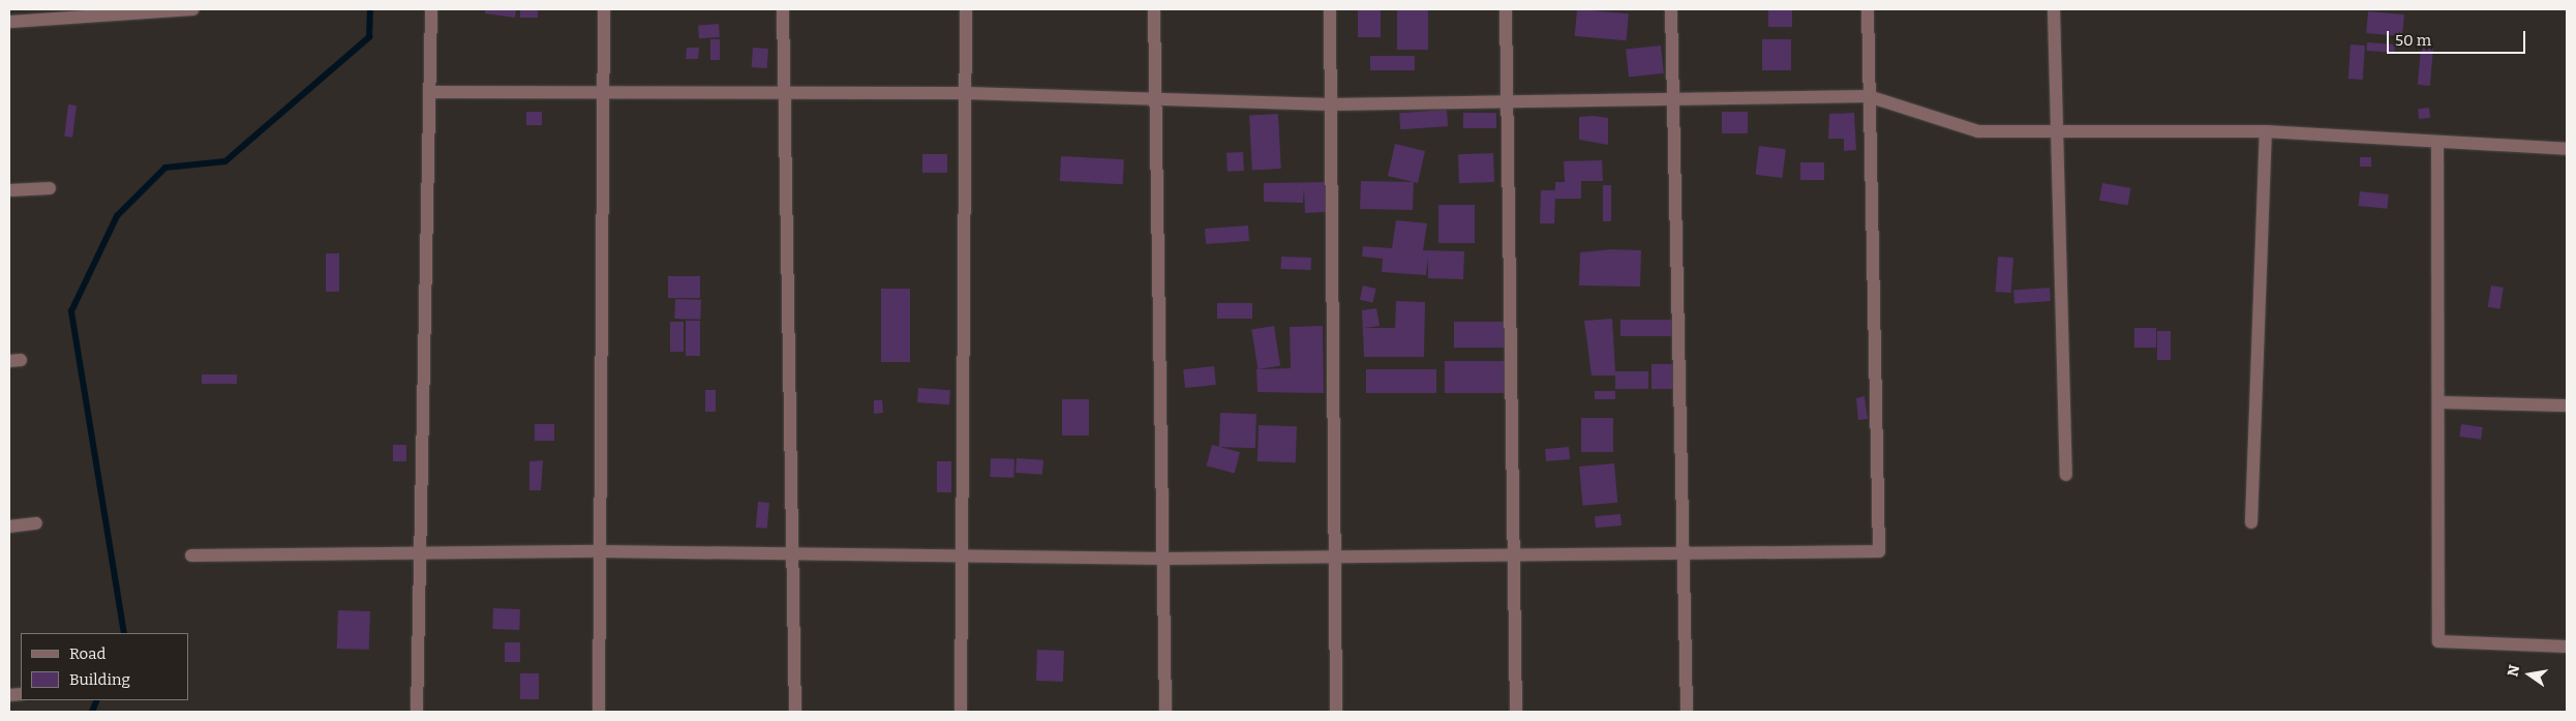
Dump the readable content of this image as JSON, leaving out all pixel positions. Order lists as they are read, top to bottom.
{
  "legend": ["Road", "Building"],
  "scale_bar": "50 m",
  "north": "left"
}
